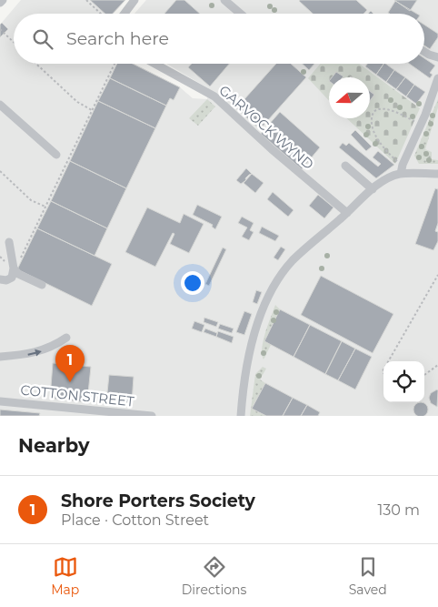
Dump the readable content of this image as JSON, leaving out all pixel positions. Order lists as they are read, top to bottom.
{
  "streets": {
    "street": ["GARVOCK WYND", "COTTON STREET"]
  },
  "north": "left",
  "page": {
    "search": "Search here",
    "pins": "1",
    "heading": "Nearby",
    "list": [
      {
        "mark": "1",
        "name": "Shore Porters Society",
        "note": "Place · Cotton Street",
        "value": "130 m"
      }
    ],
    "nav": ["Map", "Directions", "Saved"]
  }
}
